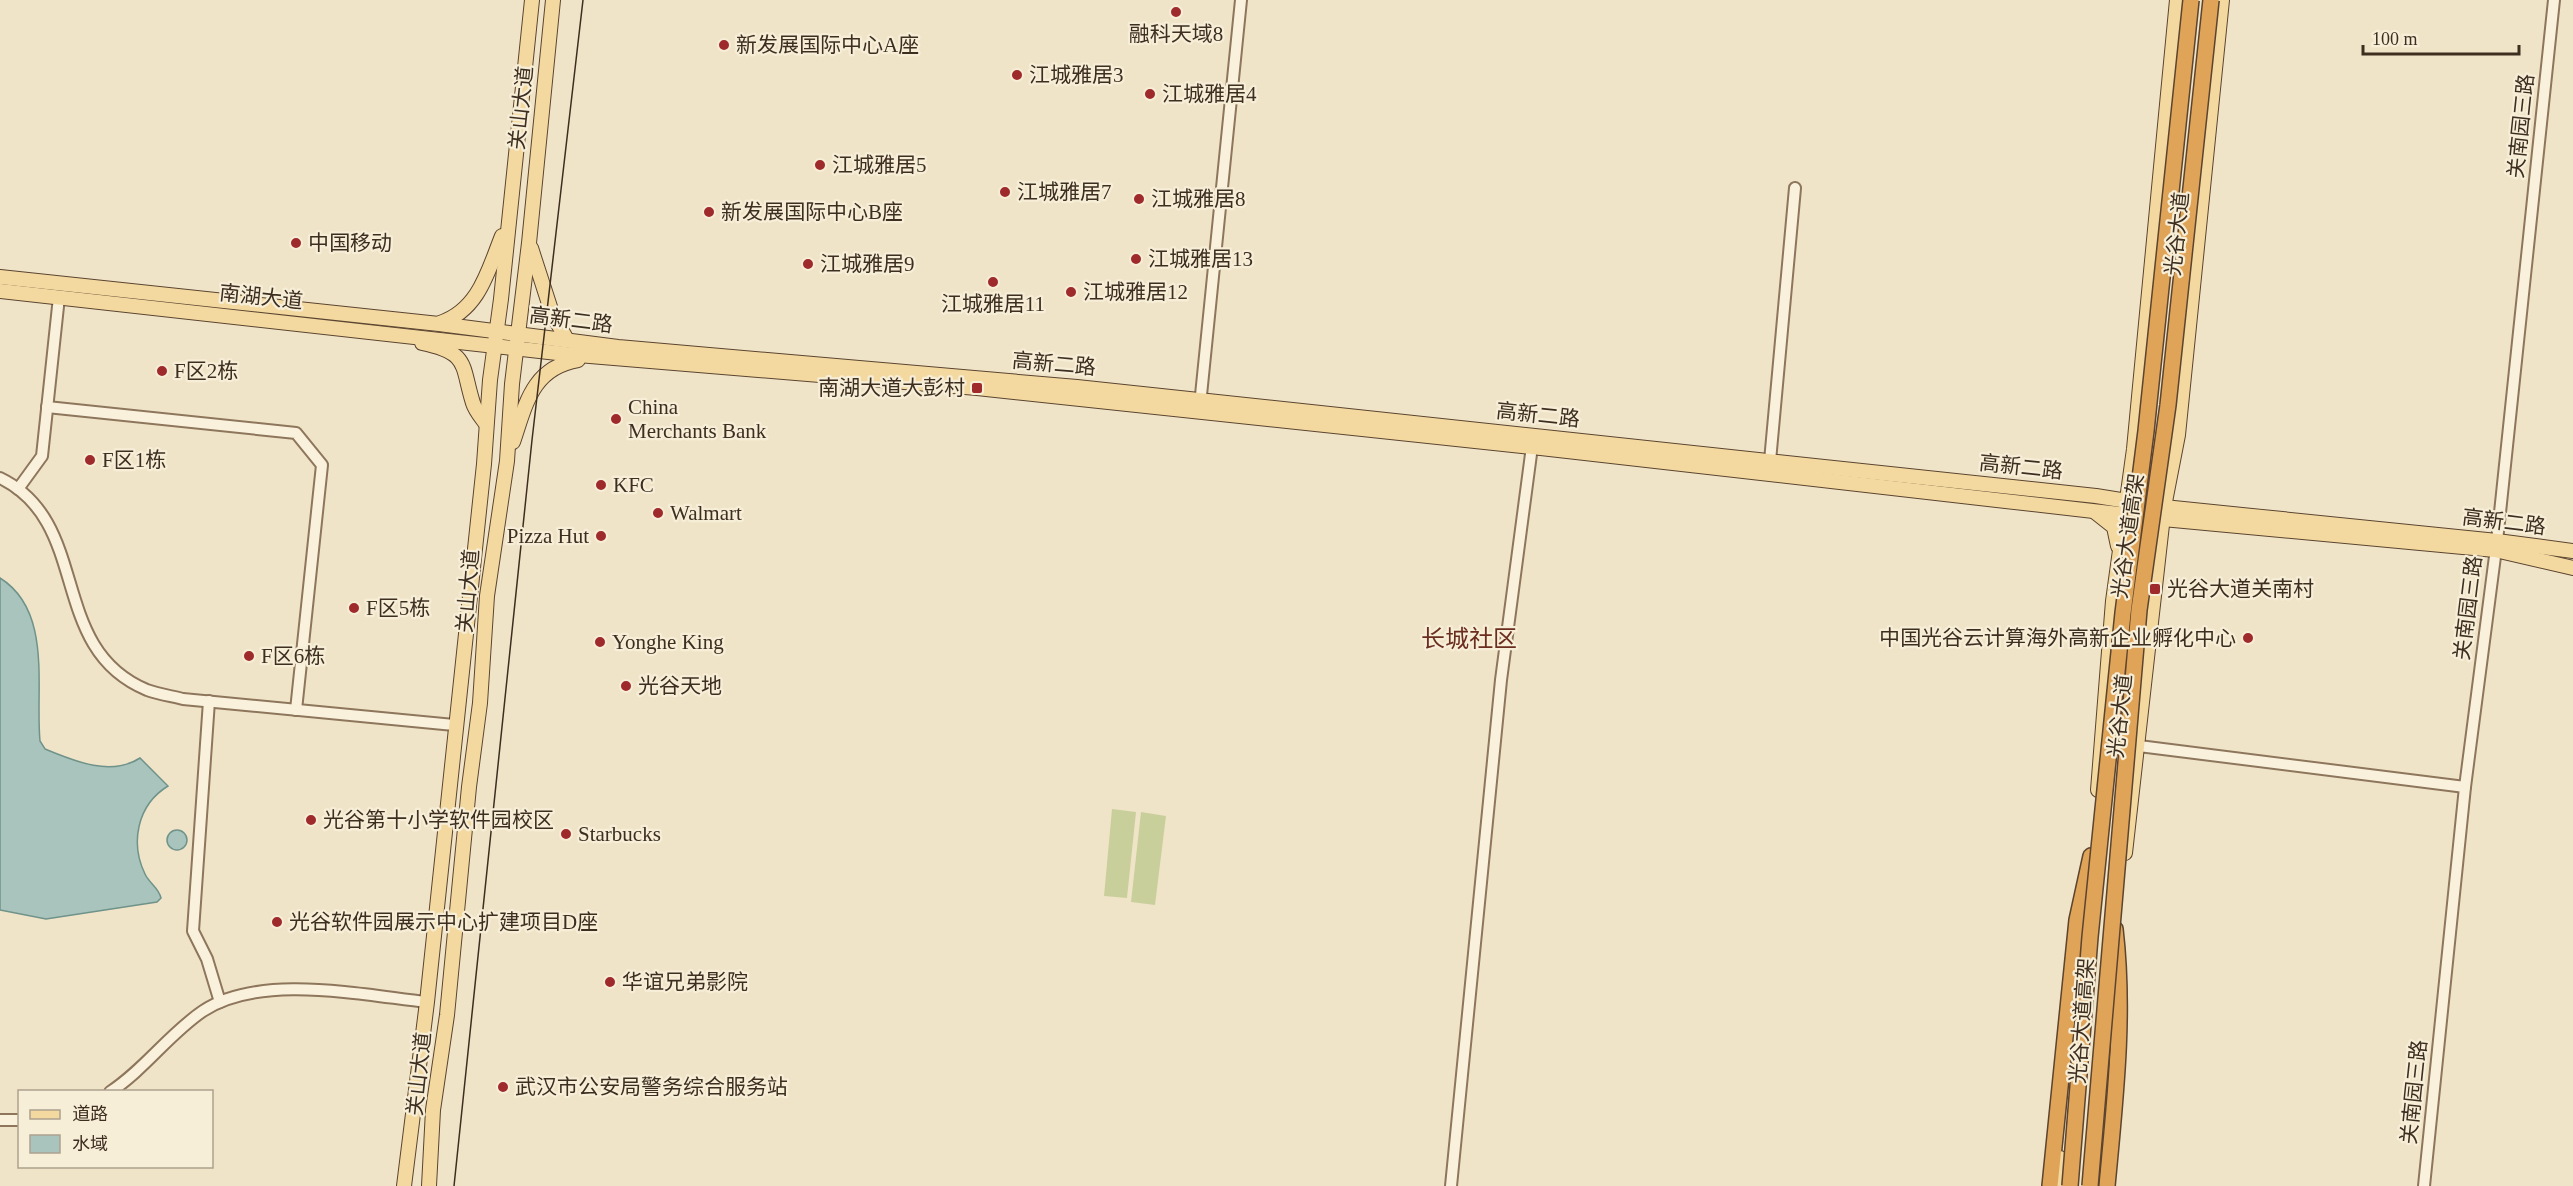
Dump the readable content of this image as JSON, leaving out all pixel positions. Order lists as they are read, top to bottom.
{
  "streets": {
    "highway": ["光谷大道高架"],
    "main road": [
      "关山大道",
      "光谷大道",
      "南湖大道",
      "高新二路"
    ],
    "street": ["关南园三路"]
  },
  "crossings": [
    ["关山大道", "南湖大道"],
    ["关山大道", "高新二路"],
    ["关南园三路", "高新二路"],
    ["光谷大道", "高新二路"],
    ["南湖大道", "高新二路"]
  ],
  "districts": ["长城社区"],
  "places": {
    "other": [
      "融科天域8",
      "新发展国际中心A座",
      "江城雅居3",
      "江城雅居4",
      "江城雅居5",
      "江城雅居7",
      "江城雅居8",
      "新发展国际中心B座",
      "中国移动",
      "江城雅居13",
      "江城雅居9",
      "江城雅居11",
      "江城雅居12",
      "F区2栋",
      "China Merchants Bank",
      "F区1栋",
      "KFC",
      "Walmart",
      "Pizza Hut",
      "F区5栋",
      "中国光谷云计算海外高新企业孵化中心",
      "Yonghe King",
      "F区6栋",
      "光谷天地",
      "光谷第十小学软件园校区",
      "Starbucks",
      "光谷软件园展示中心扩建项目D座",
      "华谊兄弟影院",
      "武汉市公安局警务综合服务站"
    ],
    "transit": ["南湖大道大彭村", "光谷大道关南村"]
  },
  "legend": ["道路", "水域"],
  "scale_bar": "100 m"
}
